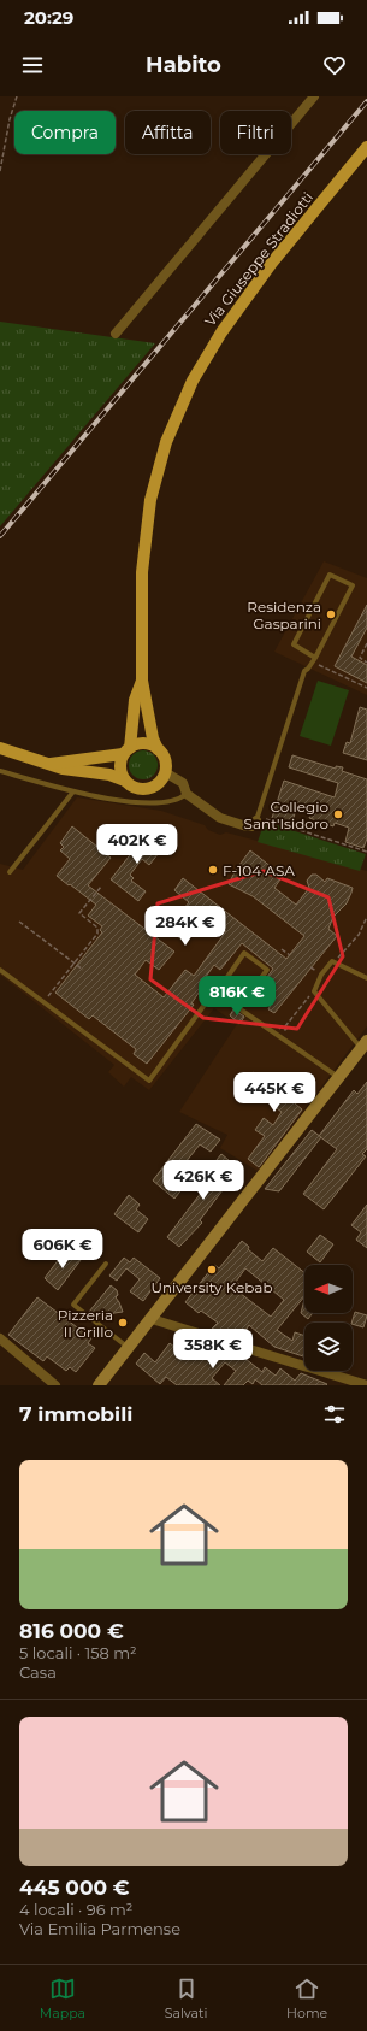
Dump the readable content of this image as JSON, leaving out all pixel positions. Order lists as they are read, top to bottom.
{
  "streets": {
    "main road": ["Via Giuseppe Stradiotti"]
  },
  "places": [
    "Residenza Gasparini",
    "Collegio Sant'Isidoro",
    "F-104 ASA",
    "University Kebab",
    "Pizzeria Il Grillo"
  ],
  "north": "left",
  "page": {
    "status": "20:29",
    "header": "Habito",
    "chip": ["Compra", "Affitta", "Filtri"],
    "price": [
      "402K €",
      "284K €",
      "816K €",
      "445K €",
      "426K €",
      "606K €",
      "358K €"
    ],
    "heading": "7 immobili",
    "list": [
      {
        "name": "816 000 €",
        "note": "5 locali · 158 m² · Casa"
      },
      {
        "name": "445 000 €",
        "note": "4 locali · 96 m² · Via Emilia Parmense"
      }
    ],
    "tabs": ["Mappa", "Salvati", "Home"]
  }
}
